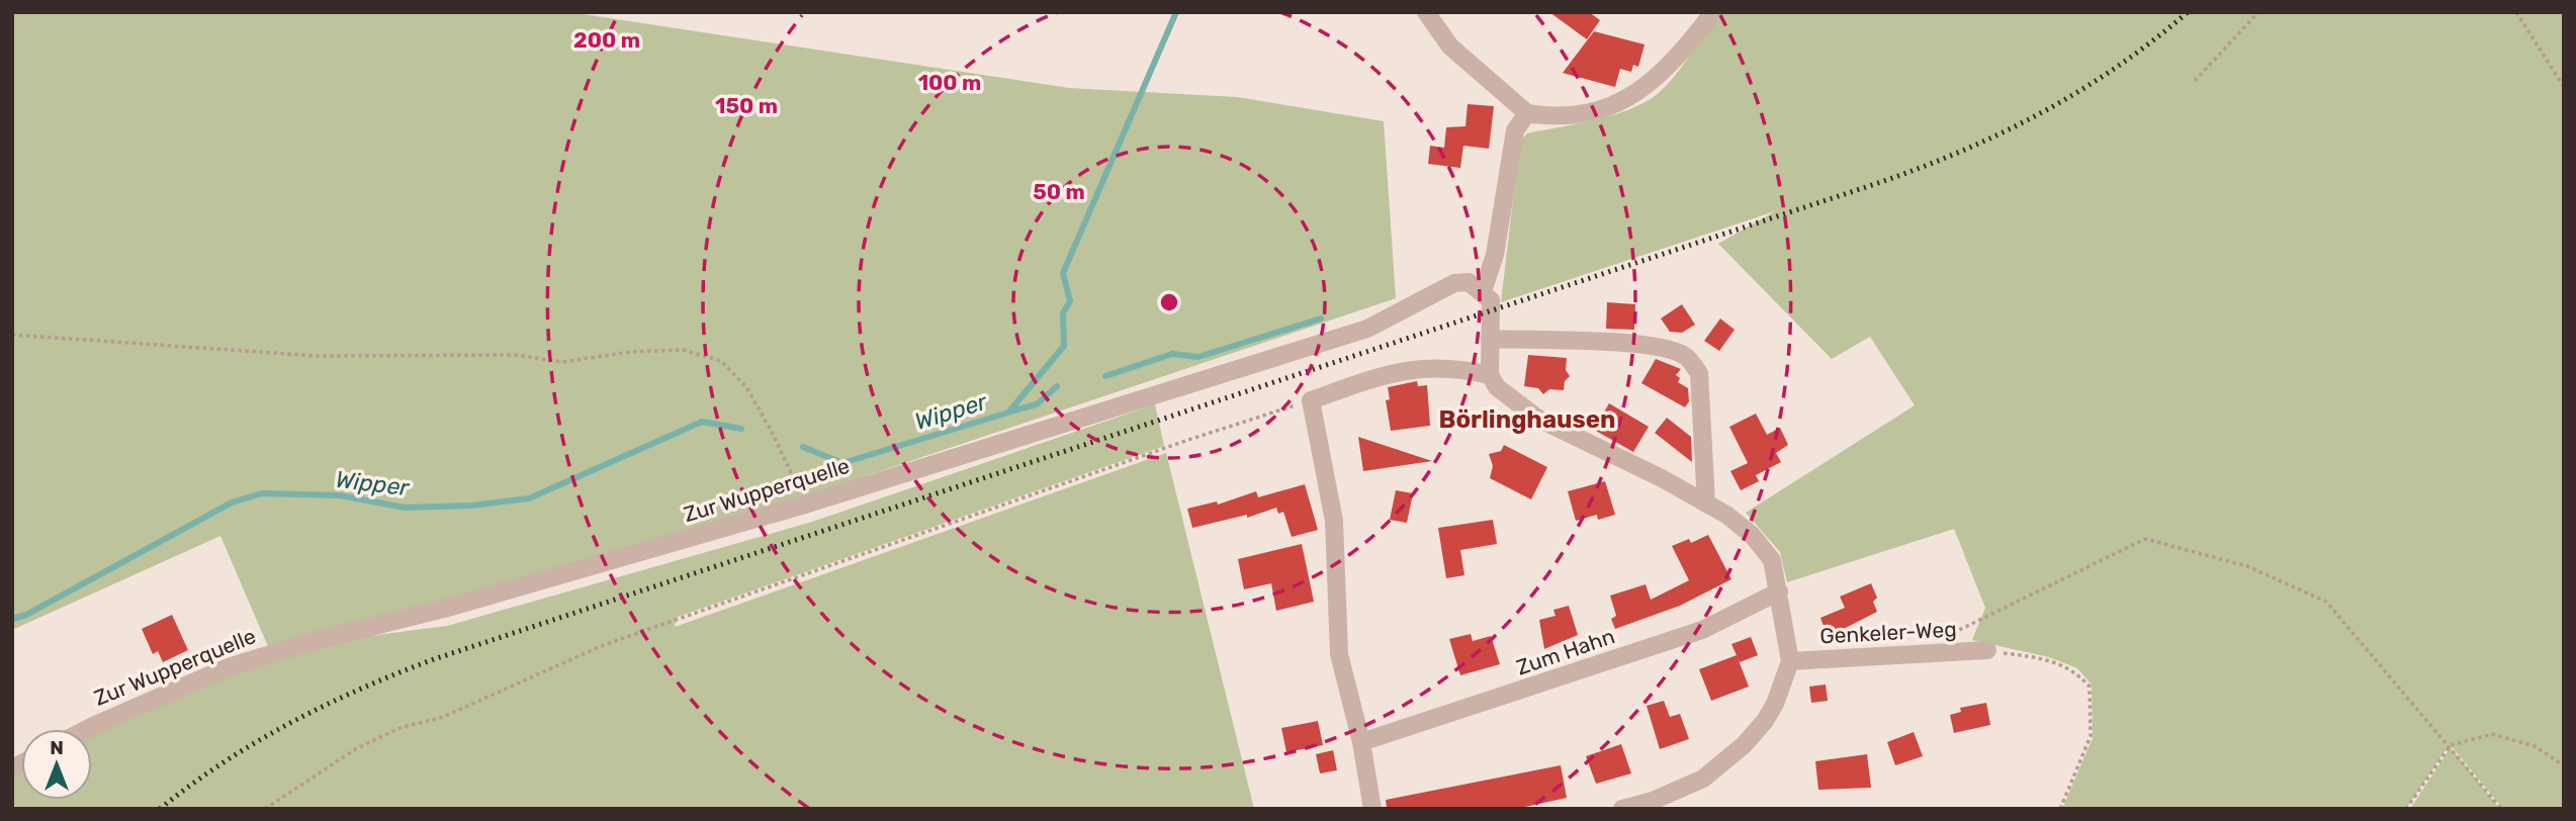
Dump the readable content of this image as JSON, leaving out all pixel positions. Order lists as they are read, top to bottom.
{
  "streets": {
    "street": ["Zur Wupperquelle", "Genkeler-Weg", "Zum Hahn"]
  },
  "districts": ["Börlinghausen"],
  "water": ["Wipper"],
  "north": "top",
  "rings": [
    "200 m",
    "100 m",
    "150 m",
    "50 m"
  ]
}
